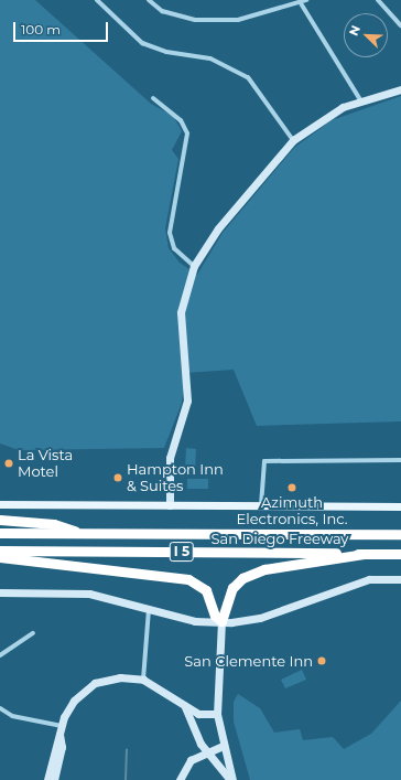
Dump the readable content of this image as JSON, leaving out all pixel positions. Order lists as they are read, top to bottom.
{
  "streets": {
    "highway": ["San Diego Freeway", "I 5"]
  },
  "places": [
    "La Vista Motel",
    "Hampton Inn & Suites",
    "Azimuth Electronics, Inc.",
    "San Clemente Inn"
  ],
  "scale_bar": "100 m",
  "north": "top left"
}
